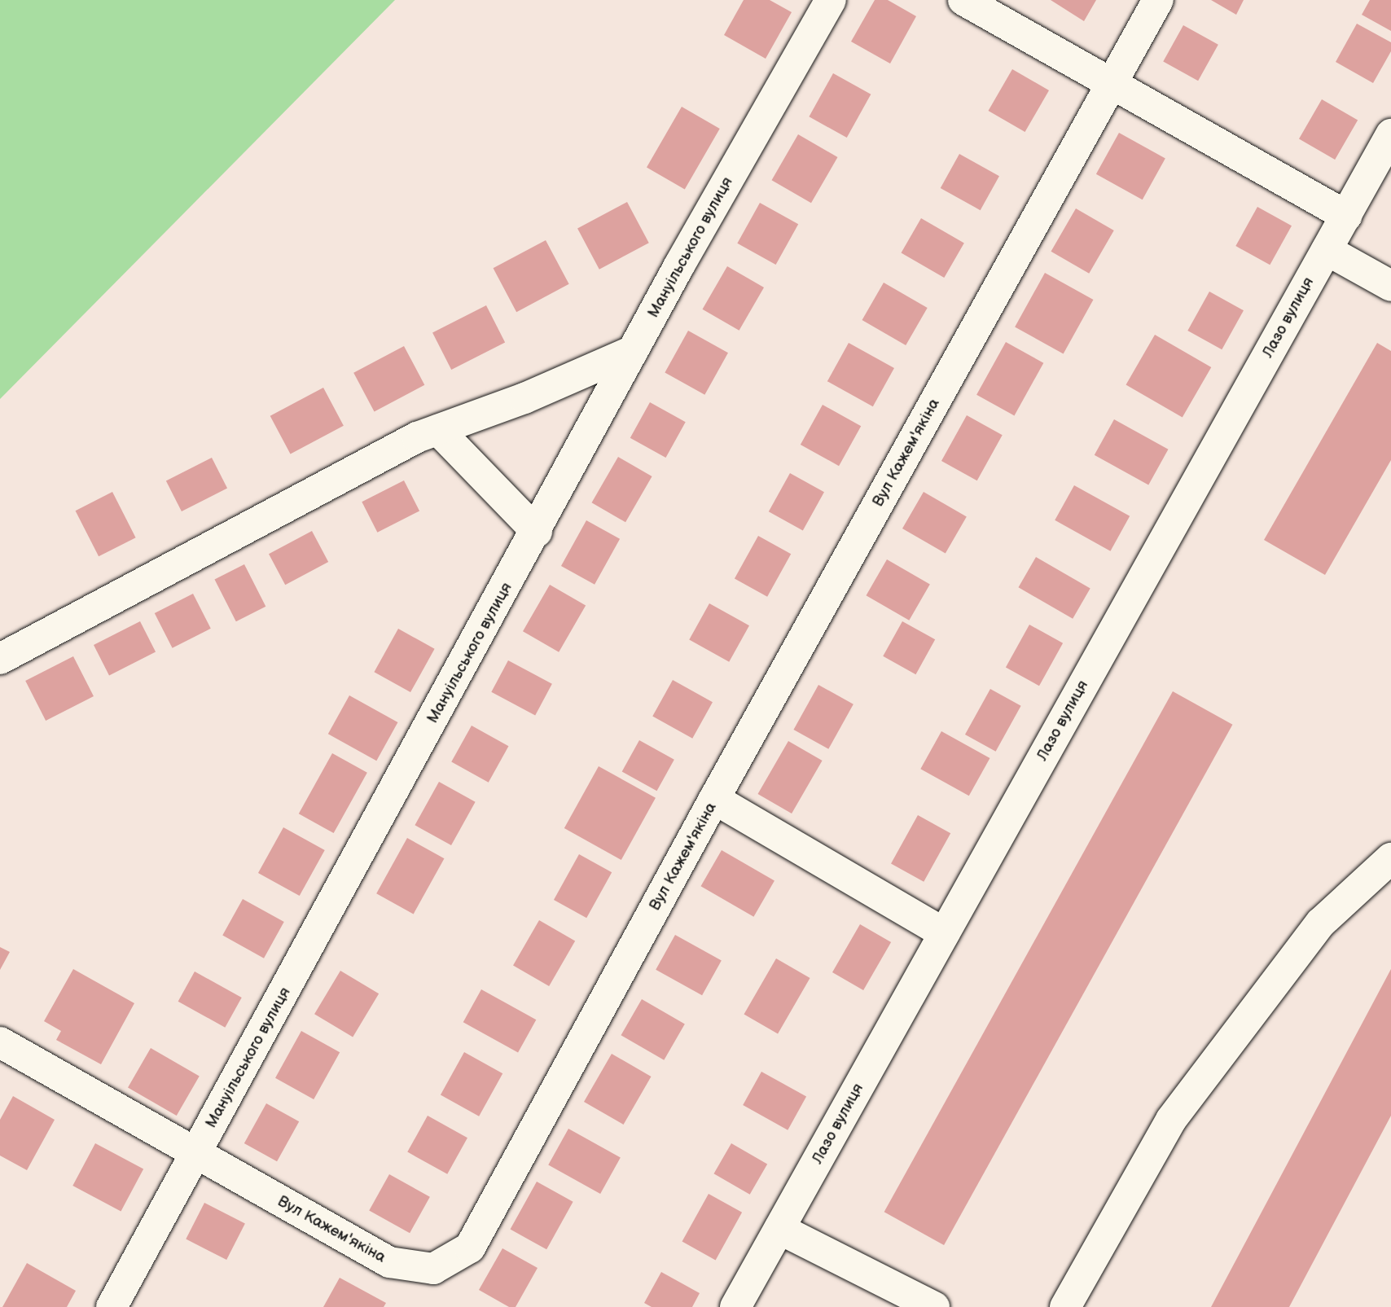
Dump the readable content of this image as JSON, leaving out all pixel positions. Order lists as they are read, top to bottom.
{
  "streets": {
    "street": ["Мануільського вулиця", "Лазо вулиця", "Вул Кажем'якіна"]
  },
  "crossings": [
    ["Мануільського вулиця", "Вул Кажем'якіна"]
  ]
}
